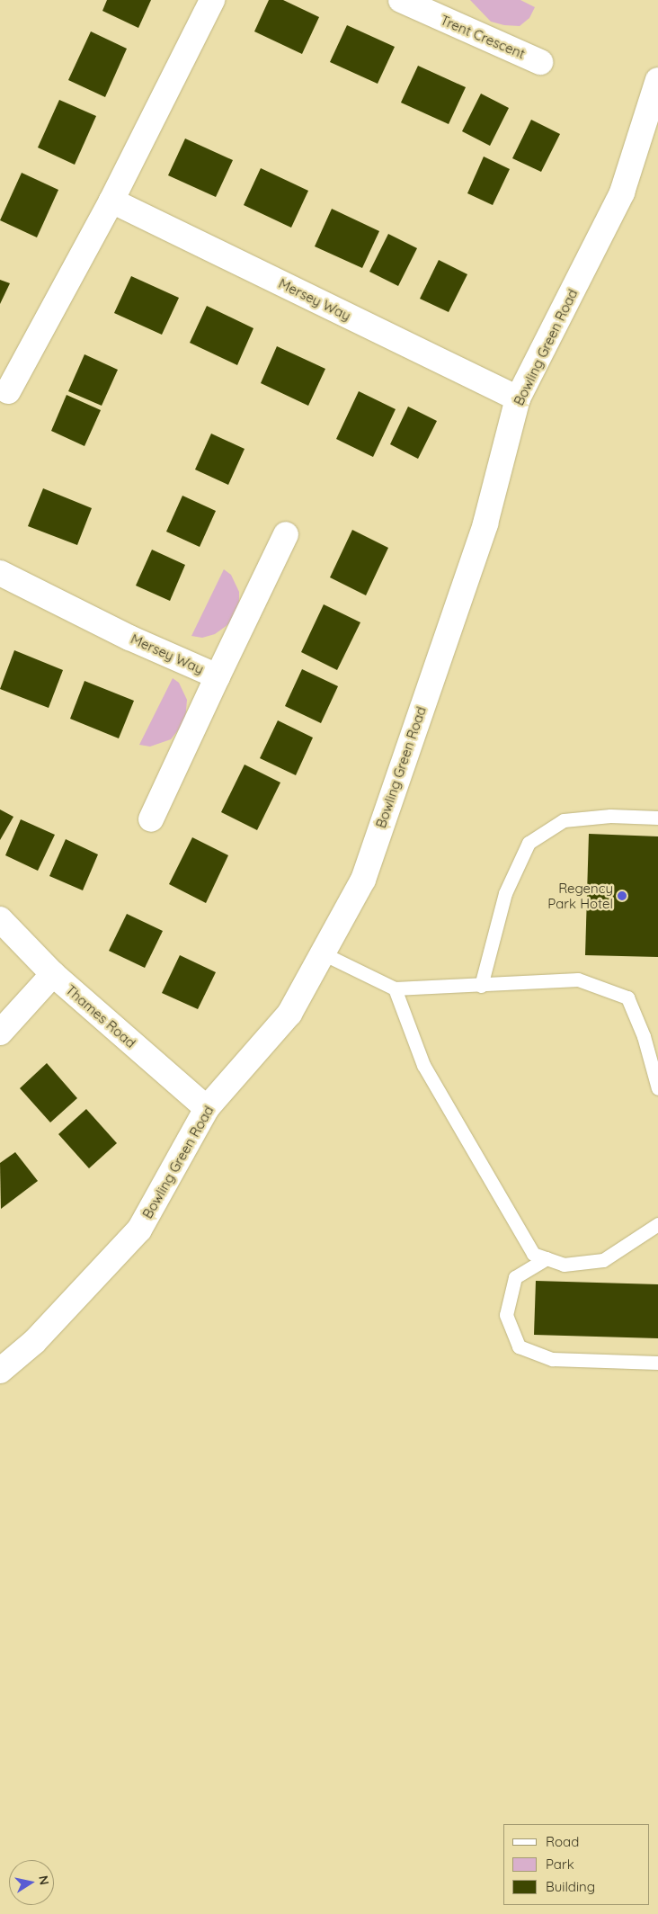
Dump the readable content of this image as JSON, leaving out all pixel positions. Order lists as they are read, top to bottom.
{
  "streets": {
    "street": [
      "Trent Crescent",
      "Mersey Way",
      "Bowling Green Road",
      "Thames Road"
    ]
  },
  "crossings": [
    ["Mersey Way", "Bowling Green Road"],
    ["Bowling Green Road", "Thames Road"]
  ],
  "places": ["Regency Park Hotel"],
  "legend": ["Road", "Park", "Building"],
  "north": "right"
}
